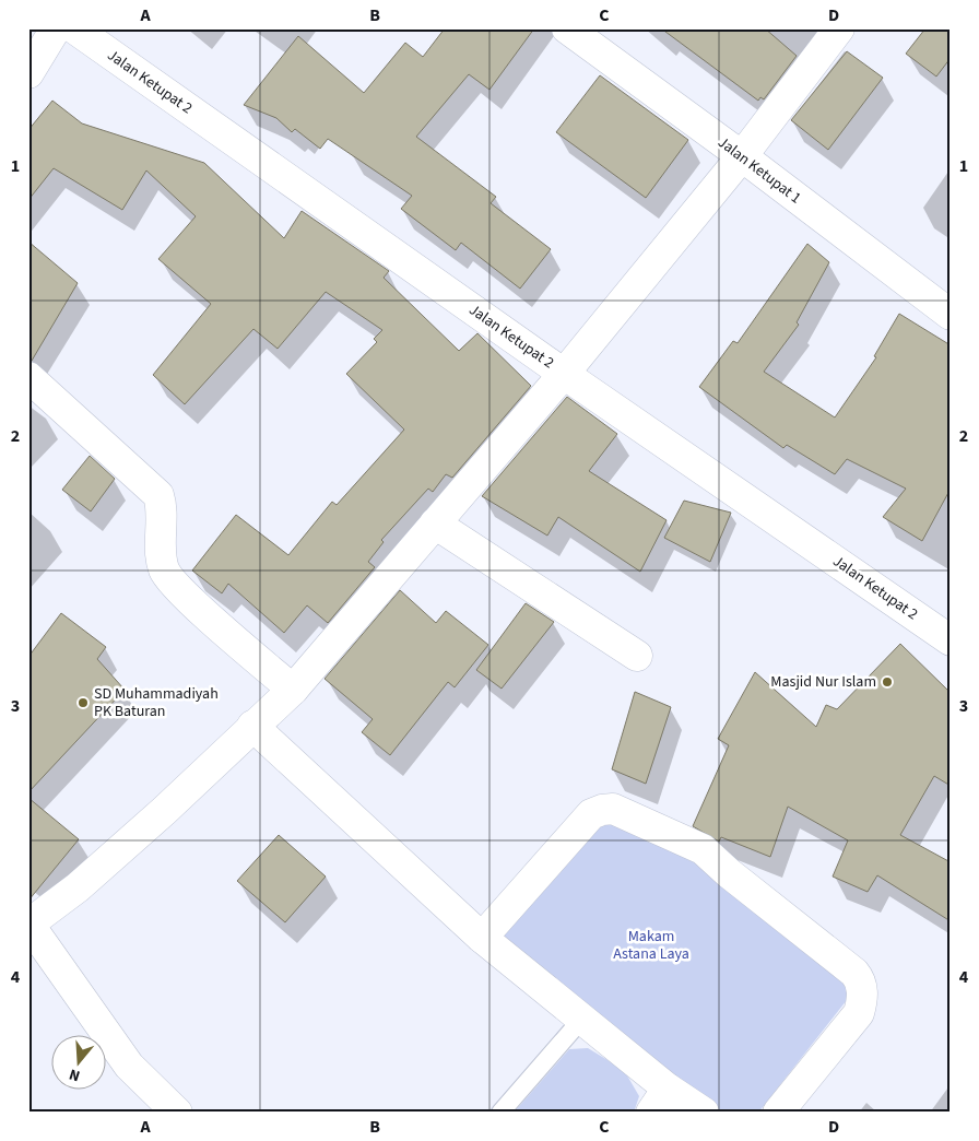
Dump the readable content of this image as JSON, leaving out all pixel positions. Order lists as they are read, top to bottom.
{
  "streets": {
    "street": ["Jalan Ketupat 2", "Jalan Ketupat 1"]
  },
  "parks": ["Makam Astana Laya"],
  "places": ["Masjid Nur Islam", "SD Muhammadiyah PK Baturan"],
  "north": "bottom",
  "grid": {
    "columns": [
      "A",
      "B",
      "C",
      "D"
    ],
    "rows": [
      "1",
      "2",
      "3",
      "4"
    ]
  }
}
